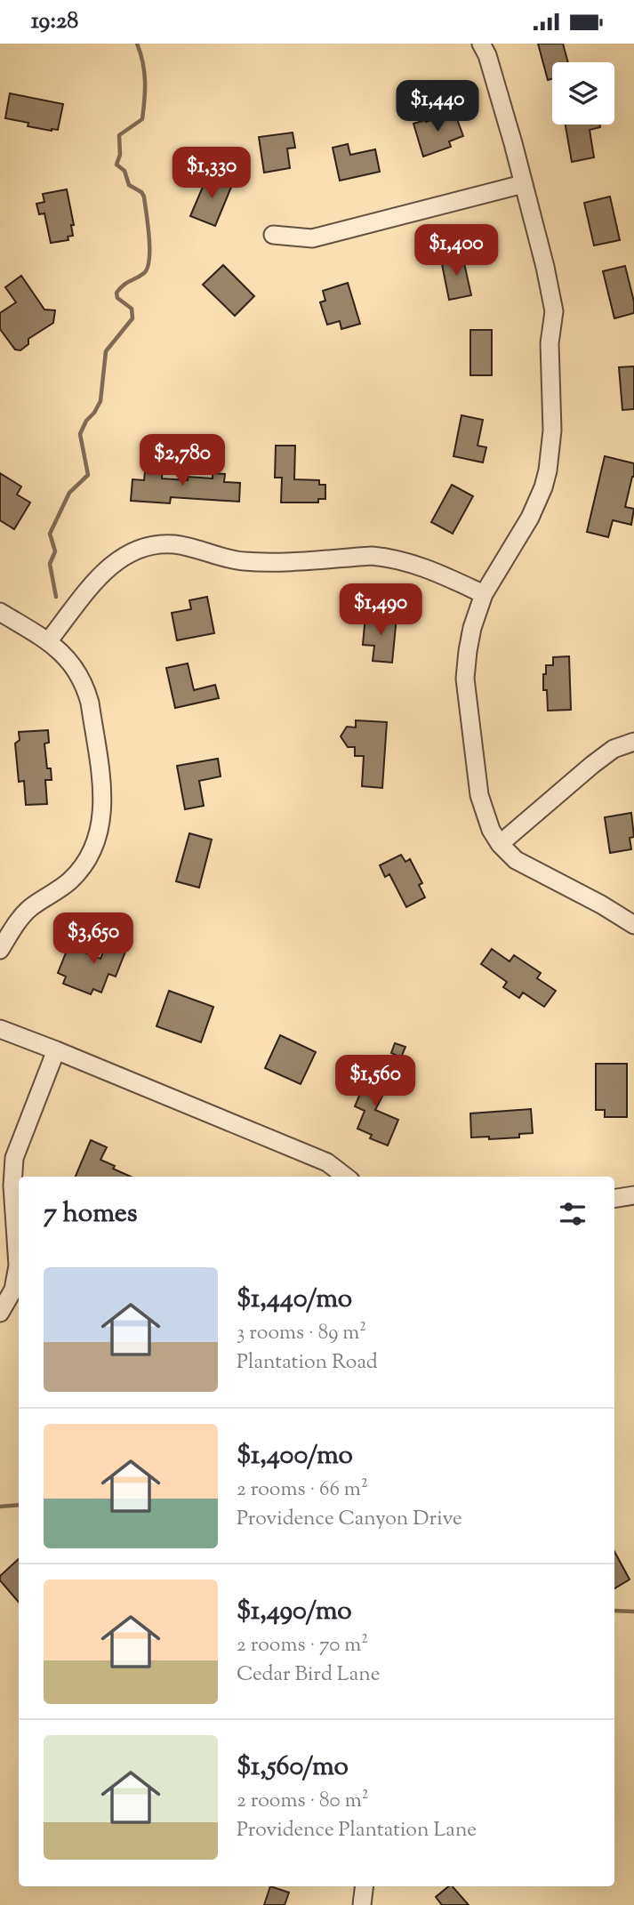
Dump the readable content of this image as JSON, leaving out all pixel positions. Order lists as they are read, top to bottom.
{
  "page": {
    "status": "19:28",
    "price": [
      "$1,440",
      "$1,330",
      "$1,400",
      "$2,780",
      "$1,490",
      "$3,650",
      "$1,560"
    ],
    "heading": "7 homes",
    "list": [
      {
        "name": "$1,440/mo",
        "note": "3 rooms · 89 m² · Plantation Road"
      },
      {
        "name": "$1,400/mo",
        "note": "2 rooms · 66 m² · Providence Canyon Drive"
      },
      {
        "name": "$1,490/mo",
        "note": "2 rooms · 70 m² · Cedar Bird Lane"
      },
      {
        "name": "$1,560/mo",
        "note": "2 rooms · 80 m² · Providence Plantation Lane"
      }
    ]
  }
}
